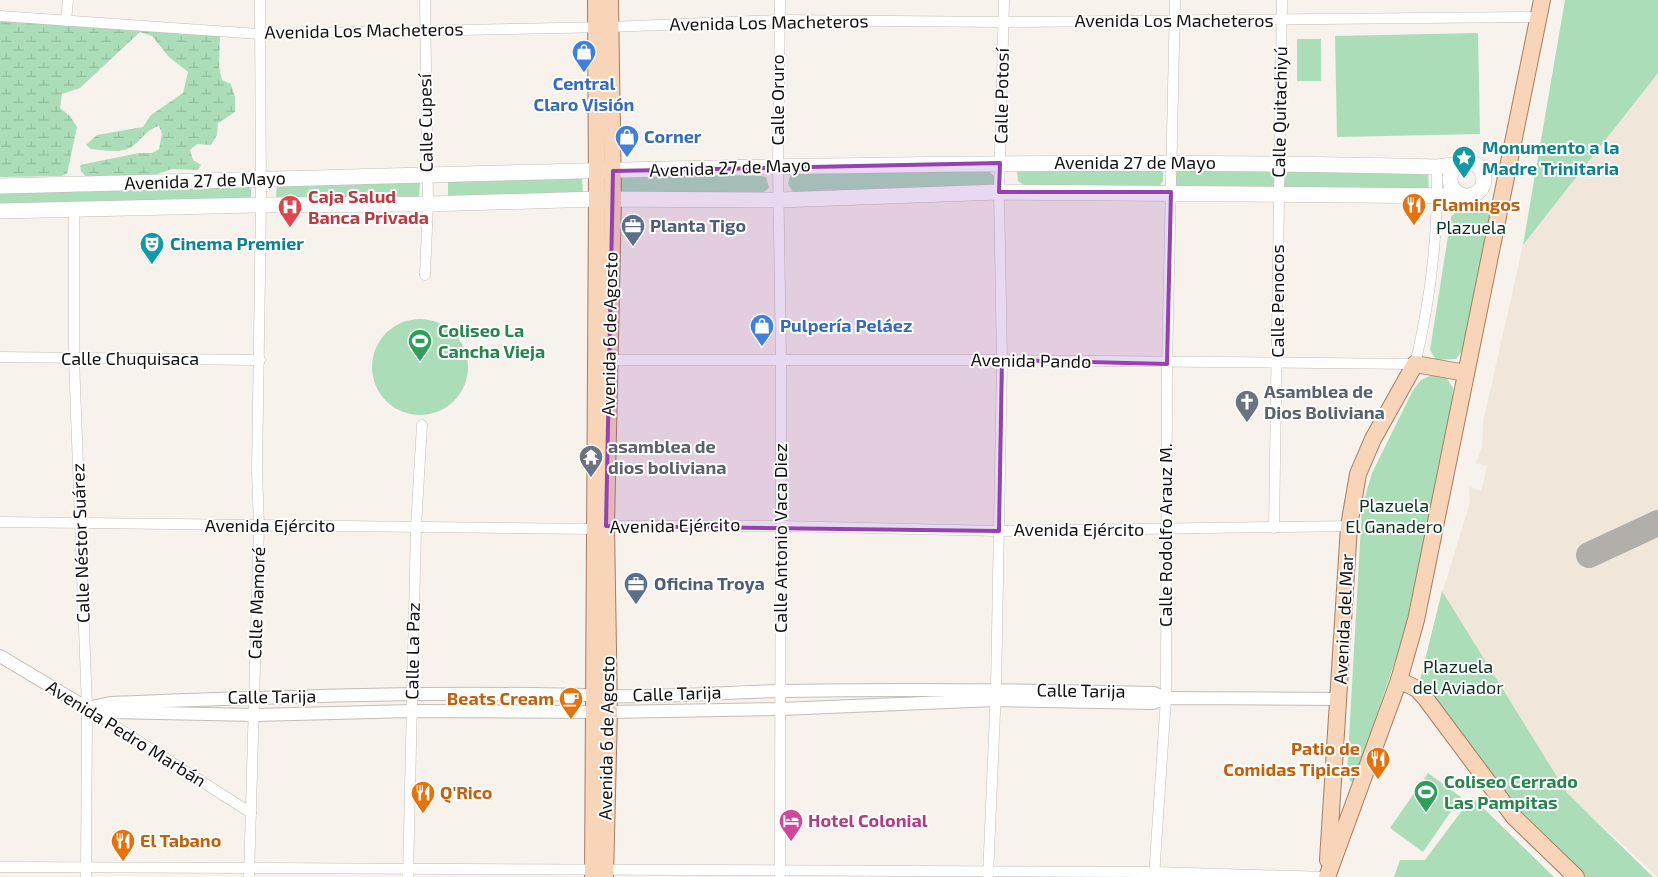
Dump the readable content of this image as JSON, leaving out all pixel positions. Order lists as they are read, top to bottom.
{
  "streets": {
    "main road": [
      "Avenida 27 de Mayo",
      "Avenida 6 de Agosto",
      "Avenida Pando",
      "Avenida del Mar"
    ],
    "street": [
      "Avenida Los Macheteros",
      "Calle Potosí",
      "Calle Oruro",
      "Calle Quitachiyú",
      "Calle Cupesí",
      "Calle Penocos",
      "Calle Chuquisaca",
      "Avenida Ejército",
      "Calle Rodolfo Arauz M.",
      "Calle Antonio Vaca Diez",
      "Calle Néstor Suárez",
      "Calle Mamoré",
      "Calle La Paz",
      "Calle Tarija",
      "Avenida Pedro Marbán"
    ]
  },
  "crossings": [
    ["Avenida Los Macheteros", "Calle Potosí"],
    ["Avenida Los Macheteros", "Calle Oruro"],
    ["Avenida Los Macheteros", "Calle Quitachiyú"],
    ["Avenida Los Macheteros", "Calle Cupesí"],
    ["Avenida Los Macheteros", "Avenida 6 de Agosto"],
    ["Avenida Los Macheteros", "Calle Rodolfo Arauz M."],
    ["Avenida Los Macheteros", "Calle Mamoré"],
    ["Calle Potosí", "Avenida 27 de Mayo"],
    ["Calle Potosí", "Avenida Pando"],
    ["Calle Potosí", "Avenida Ejército"],
    ["Calle Potosí", "Calle Tarija"],
    ["Calle Oruro", "Avenida 27 de Mayo"],
    ["Calle Oruro", "Calle Antonio Vaca Diez"],
    ["Calle Quitachiyú", "Avenida 27 de Mayo"],
    ["Calle Quitachiyú", "Calle Penocos"],
    ["Calle Cupesí", "Avenida 27 de Mayo"],
    ["Avenida 27 de Mayo", "Calle Penocos"],
    ["Avenida 27 de Mayo", "Avenida 6 de Agosto"],
    ["Avenida 27 de Mayo", "Calle Rodolfo Arauz M."],
    ["Avenida 27 de Mayo", "Calle Antonio Vaca Diez"],
    ["Avenida 27 de Mayo", "Calle Néstor Suárez"],
    ["Avenida 27 de Mayo", "Calle Mamoré"],
    ["Avenida 27 de Mayo", "Avenida del Mar"],
    ["Calle Penocos", "Avenida Pando"],
    ["Calle Penocos", "Avenida Ejército"],
    ["Avenida 6 de Agosto", "Avenida Pando"],
    ["Avenida 6 de Agosto", "Avenida Ejército"],
    ["Avenida 6 de Agosto", "Calle Tarija"],
    ["Calle Chuquisaca", "Calle Néstor Suárez"],
    ["Calle Chuquisaca", "Calle Mamoré"],
    ["Avenida Pando", "Calle Rodolfo Arauz M."],
    ["Avenida Pando", "Calle Antonio Vaca Diez"],
    ["Avenida Pando", "Avenida del Mar"],
    ["Avenida Ejército", "Calle Rodolfo Arauz M."],
    ["Avenida Ejército", "Calle Antonio Vaca Diez"],
    ["Avenida Ejército", "Calle Néstor Suárez"],
    ["Avenida Ejército", "Calle Mamoré"],
    ["Avenida Ejército", "Avenida del Mar"],
    ["Avenida Ejército", "Calle La Paz"],
    ["Calle Rodolfo Arauz M.", "Calle Tarija"],
    ["Calle Antonio Vaca Diez", "Calle Tarija"],
    ["Calle Néstor Suárez", "Calle Tarija"],
    ["Calle Néstor Suárez", "Avenida Pedro Marbán"],
    ["Calle Mamoré", "Calle Tarija"],
    ["Calle Mamoré", "Avenida Pedro Marbán"],
    ["Avenida del Mar", "Calle Tarija"],
    ["Calle La Paz", "Calle Tarija"],
    ["Calle Tarija", "Avenida Pedro Marbán"]
  ],
  "parks": ["Plazuela", "Plazuela El Ganadero", "Plazuela del Aviador"],
  "places": {
    "shop": ["Central Claro Visión", "Corner", "Pulpería Peláez"],
    "place": ["Monumento a la Madre Trinitaria"],
    "restaurant": [
      "Flamingos",
      "Patio de Comidas Tipicas",
      "Q'Rico",
      "El Tabano"
    ],
    "hospital": ["Caja Salud Banca Privada"],
    "office": ["Planta Tigo", "Oficina Troya"],
    "theatre": ["Cinema Premier"],
    "sports": ["Coliseo La Cancha Vieja", "Coliseo Cerrado Las Pampitas"],
    "church": ["Asamblea de Dios Boliviana"],
    "temple": ["asamblea de dios boliviana"],
    "cafe": ["Beats Cream"],
    "hotel": ["Hotel Colonial"]
  }
}
